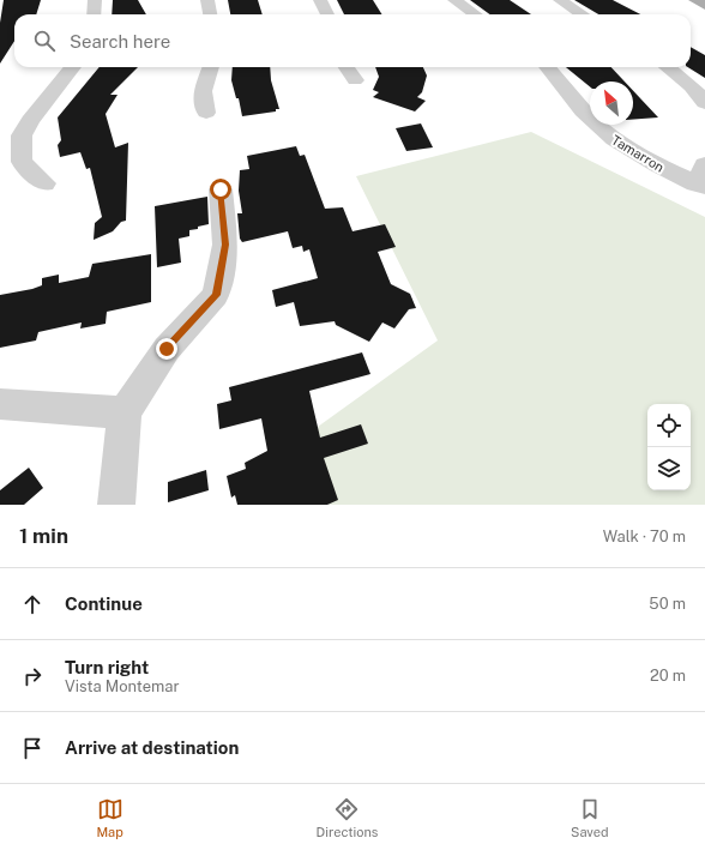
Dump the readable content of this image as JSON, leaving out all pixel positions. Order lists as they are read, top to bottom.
{
  "streets": {
    "street": ["Tamarron"]
  },
  "north": "top left",
  "page": {
    "search": "Search here",
    "heading": ["1 min", "Walk · 70 m"],
    "list": [
      ["Continue", "50 m"],
      ["Turn right", "Vista Montemar", "20 m"],
      "Arrive at destination"
    ],
    "nav": ["Map", "Directions", "Saved"]
  }
}
